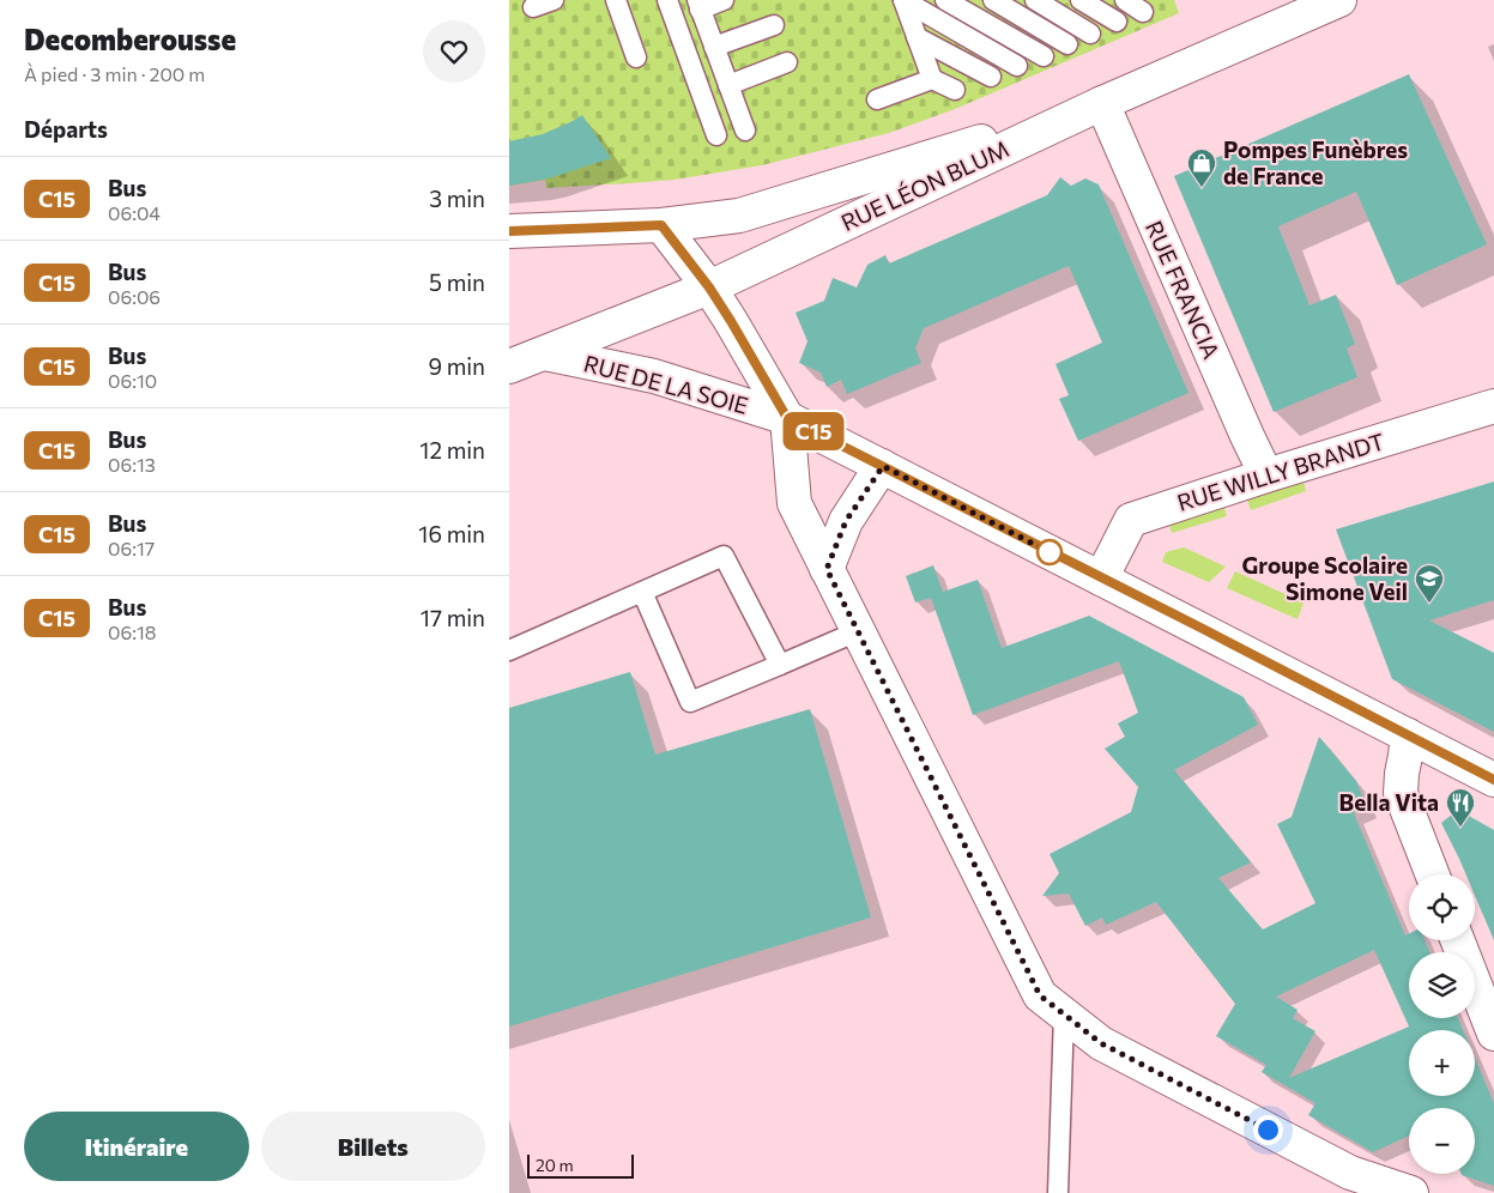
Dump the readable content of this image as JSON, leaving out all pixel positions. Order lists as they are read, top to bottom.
{
  "streets": {
    "street": [
      "RUE LÉON BLUM",
      "RUE FRANCIA",
      "RUE DE LA SOIE",
      "RUE WILLY BRANDT"
    ]
  },
  "crossings": [
    ["RUE LÉON BLUM", "RUE FRANCIA"],
    ["RUE LÉON BLUM", "RUE DE LA SOIE"],
    ["RUE FRANCIA", "RUE WILLY BRANDT"],
    ["RUE DE LA SOIE", "RUE WILLY BRANDT"]
  ],
  "places": {
    "shop": ["Pompes Funèbres de France"],
    "school or university": ["Groupe Scolaire Simone Veil"],
    "restaurant": ["Bella Vita"]
  },
  "lines": ["bus line C15"],
  "scale_bar": "20 m",
  "page": {
    "heading": [
      ["Decomberousse", "À pied · 3 min · 200 m"],
      "Départs"
    ],
    "on_map": "C15",
    "list": [
      {
        "mark": "C15",
        "name": "Bus",
        "note": "06:04",
        "value": "3 min"
      },
      {
        "mark": "C15",
        "name": "Bus",
        "note": "06:06",
        "value": "5 min"
      },
      {
        "mark": "C15",
        "name": "Bus",
        "note": "06:10",
        "value": "9 min"
      },
      {
        "mark": "C15",
        "name": "Bus",
        "note": "06:13",
        "value": "12 min"
      },
      {
        "mark": "C15",
        "name": "Bus",
        "note": "06:17",
        "value": "16 min"
      },
      {
        "mark": "C15",
        "name": "Bus",
        "note": "06:18",
        "value": "17 min"
      }
    ],
    "map_buttons": ["+", "−"],
    "buttons": ["Itinéraire", "Billets"],
    "scale": "20 m"
  }
}
